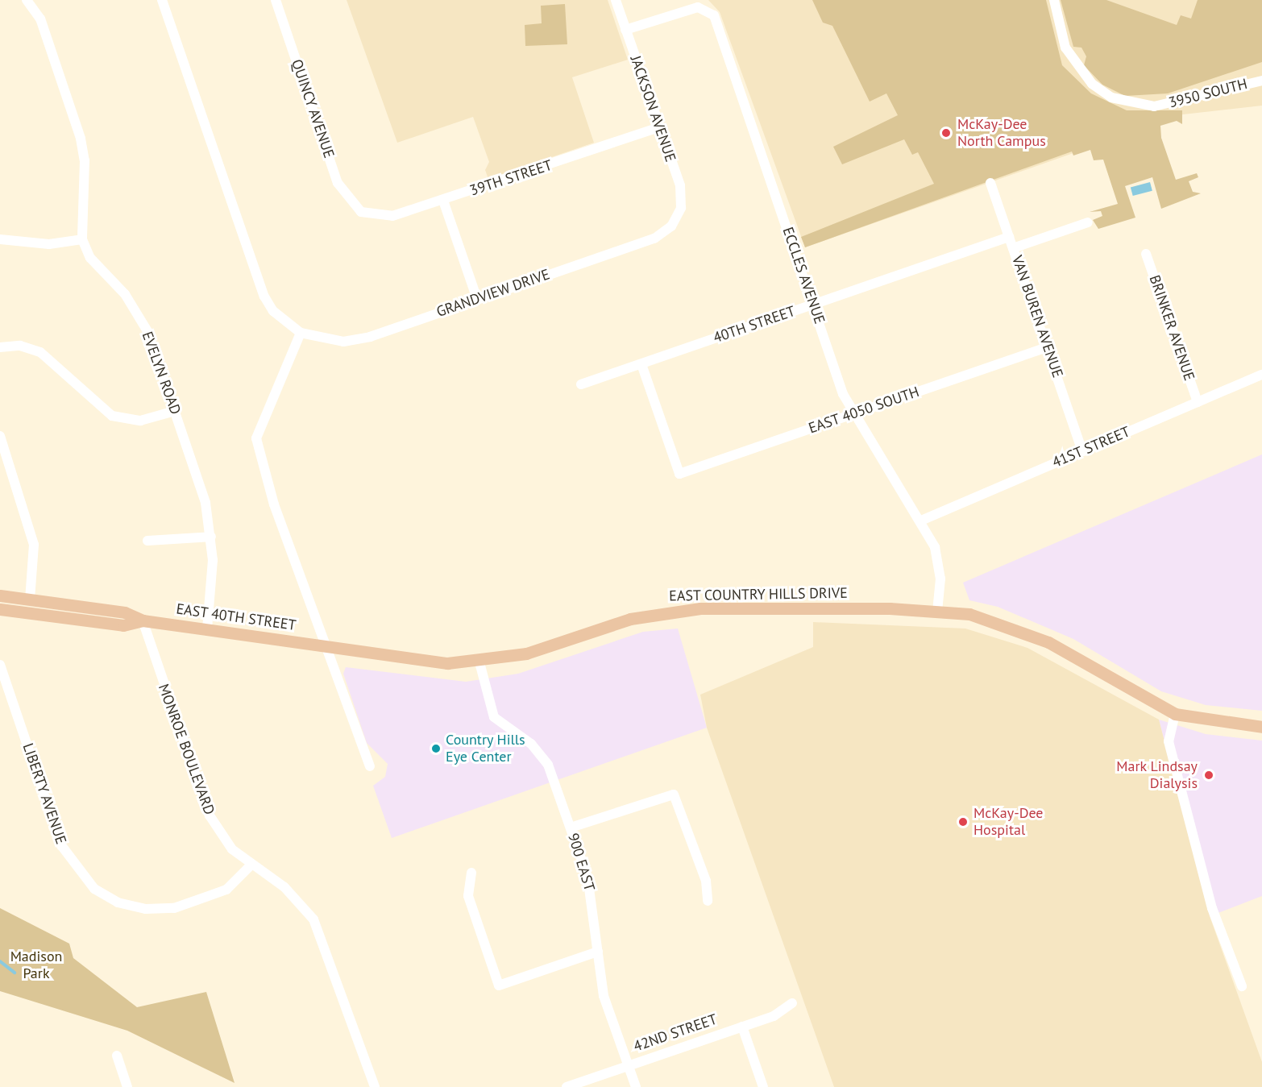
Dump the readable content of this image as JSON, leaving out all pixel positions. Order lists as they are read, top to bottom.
{
  "streets": {
    "main road": ["EAST COUNTRY HILLS DRIVE", "EAST 40TH STREET"],
    "street": [
      "3950 SOUTH",
      "QUINCY AVENUE",
      "JACKSON AVENUE",
      "39TH STREET",
      "ECCLES AVENUE",
      "GRANDVIEW DRIVE",
      "VAN BUREN AVENUE",
      "40TH STREET",
      "BRINKER AVENUE",
      "EVELYN ROAD",
      "EAST 4050 SOUTH",
      "41ST STREET",
      "MONROE BOULEVARD",
      "LIBERTY AVENUE",
      "900 EAST",
      "42ND STREET"
    ]
  },
  "crossings": [
    ["QUINCY AVENUE", "39TH STREET"],
    ["JACKSON AVENUE", "39TH STREET"],
    ["JACKSON AVENUE", "ECCLES AVENUE"],
    ["JACKSON AVENUE", "GRANDVIEW DRIVE"],
    ["ECCLES AVENUE", "40TH STREET"],
    ["ECCLES AVENUE", "EAST 4050 SOUTH"],
    ["ECCLES AVENUE", "41ST STREET"],
    ["ECCLES AVENUE", "EAST COUNTRY HILLS DRIVE"],
    ["VAN BUREN AVENUE", "40TH STREET"],
    ["VAN BUREN AVENUE", "EAST 4050 SOUTH"],
    ["VAN BUREN AVENUE", "41ST STREET"],
    ["40TH STREET", "EAST 4050 SOUTH"],
    ["BRINKER AVENUE", "41ST STREET"],
    ["EVELYN ROAD", "EAST 40TH STREET"],
    ["EAST COUNTRY HILLS DRIVE", "EAST 40TH STREET"],
    ["EAST COUNTRY HILLS DRIVE", "900 EAST"],
    ["EAST 40TH STREET", "MONROE BOULEVARD"],
    ["MONROE BOULEVARD", "LIBERTY AVENUE"],
    ["900 EAST", "42ND STREET"]
  ],
  "parks": ["Madison Park"],
  "places": [
    "McKay-Dee North Campus",
    "Country Hills Eye Center",
    "Mark Lindsay Dialysis",
    "McKay-Dee Hospital"
  ]
}
